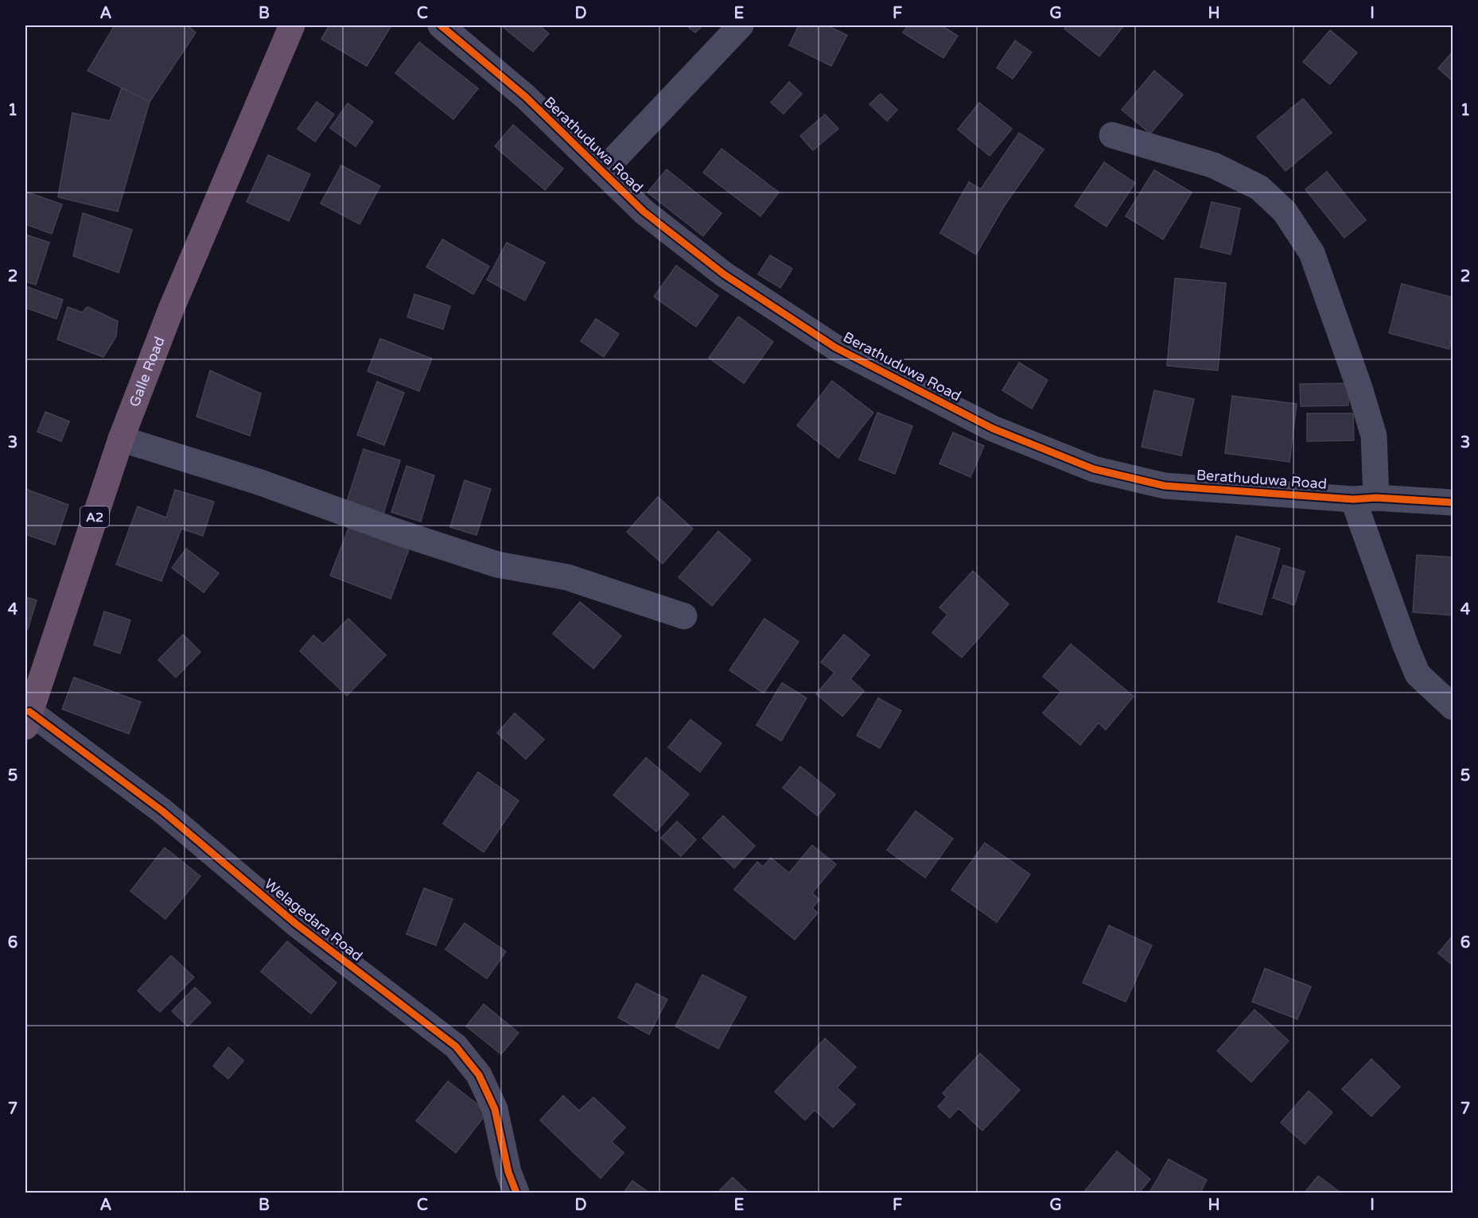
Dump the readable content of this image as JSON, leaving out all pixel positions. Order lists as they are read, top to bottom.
{
  "streets": {
    "highway": ["Galle Road", "A2"],
    "street": ["Berathuduwa Road", "Welagedara Road"]
  },
  "crossings": [
    ["Galle Road", "Welagedara Road"]
  ],
  "grid": {
    "columns": [
      "A",
      "B",
      "C",
      "D",
      "E",
      "F",
      "G",
      "H",
      "I"
    ],
    "rows": [
      "1",
      "2",
      "3",
      "4",
      "5",
      "6",
      "7"
    ]
  }
}
